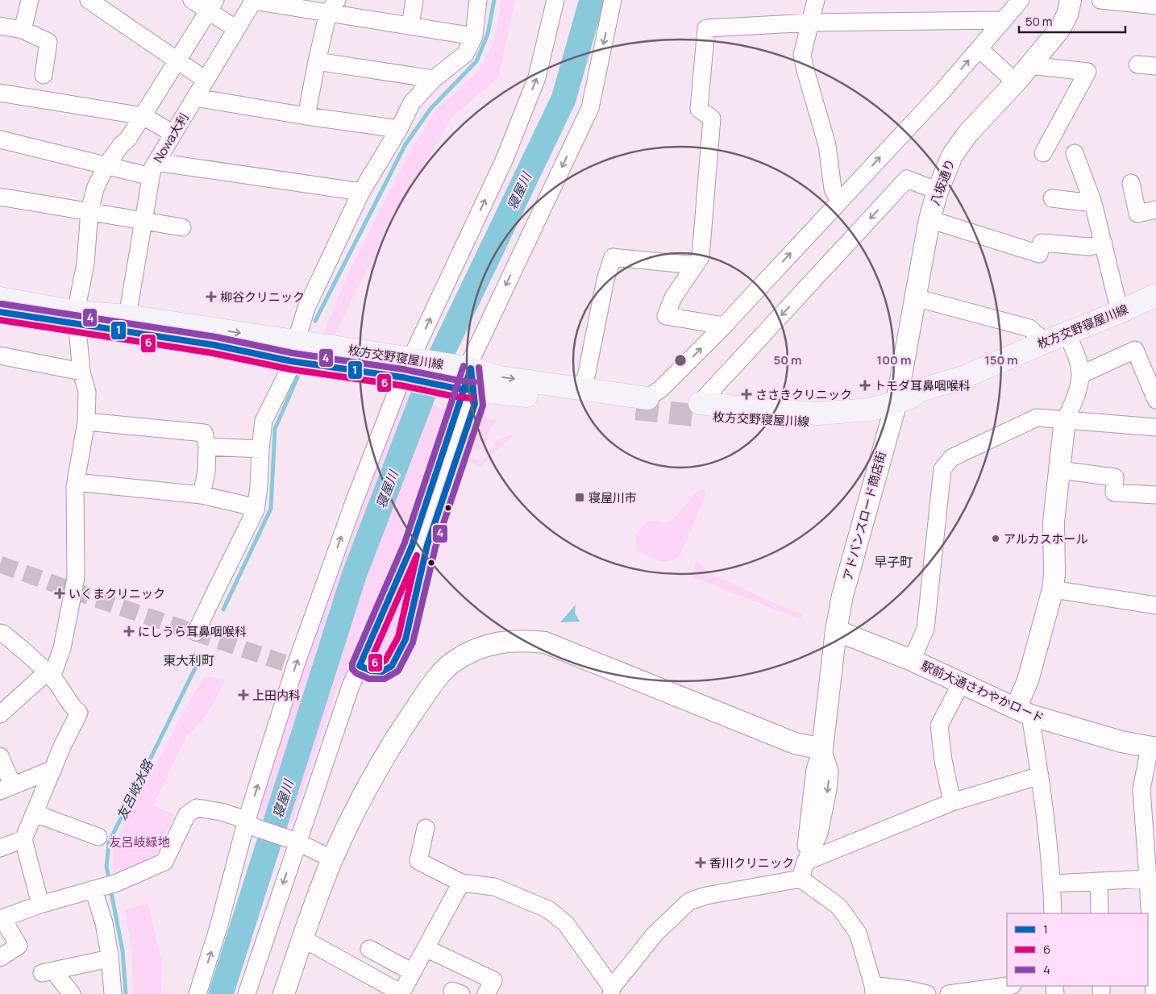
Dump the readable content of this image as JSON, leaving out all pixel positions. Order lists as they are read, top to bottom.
{
  "streets": {
    "main road": ["枚方交野寝屋川線"],
    "street": [
      "Nowa大利",
      "八坂通り",
      "アドバンスロード商店街",
      "駅前大通さわやかロード"
    ]
  },
  "crossings": [
    ["Nowa大利", "枚方交野寝屋川線"],
    ["八坂通り", "枚方交野寝屋川線"],
    ["八坂通り", "アドバンスロード商店街"],
    ["枚方交野寝屋川線", "アドバンスロード商店街"],
    ["アドバンスロード商店街", "駅前大通さわやかロード"]
  ],
  "districts": ["早子町", "東大利町"],
  "water": ["寝屋川", "友呂岐水路"],
  "parks": ["友呂岐緑地"],
  "places": {
    "health": [
      "柳谷クリニック",
      "トモダ耳鼻咽喉科",
      "ささきクリニック",
      "いくまクリニック",
      "にしうら耳鼻咽喉科",
      "上田内科",
      "香川クリニック"
    ],
    "transit": ["寝屋川市"],
    "other": ["アルカスホール"]
  },
  "lines": ["transit line 4", "transit line 1", "transit line 6"],
  "legend": ["1", "6", "4"],
  "scale_bar": "50 m",
  "rings": ["50 m", "100 m", "150 m"]
}
